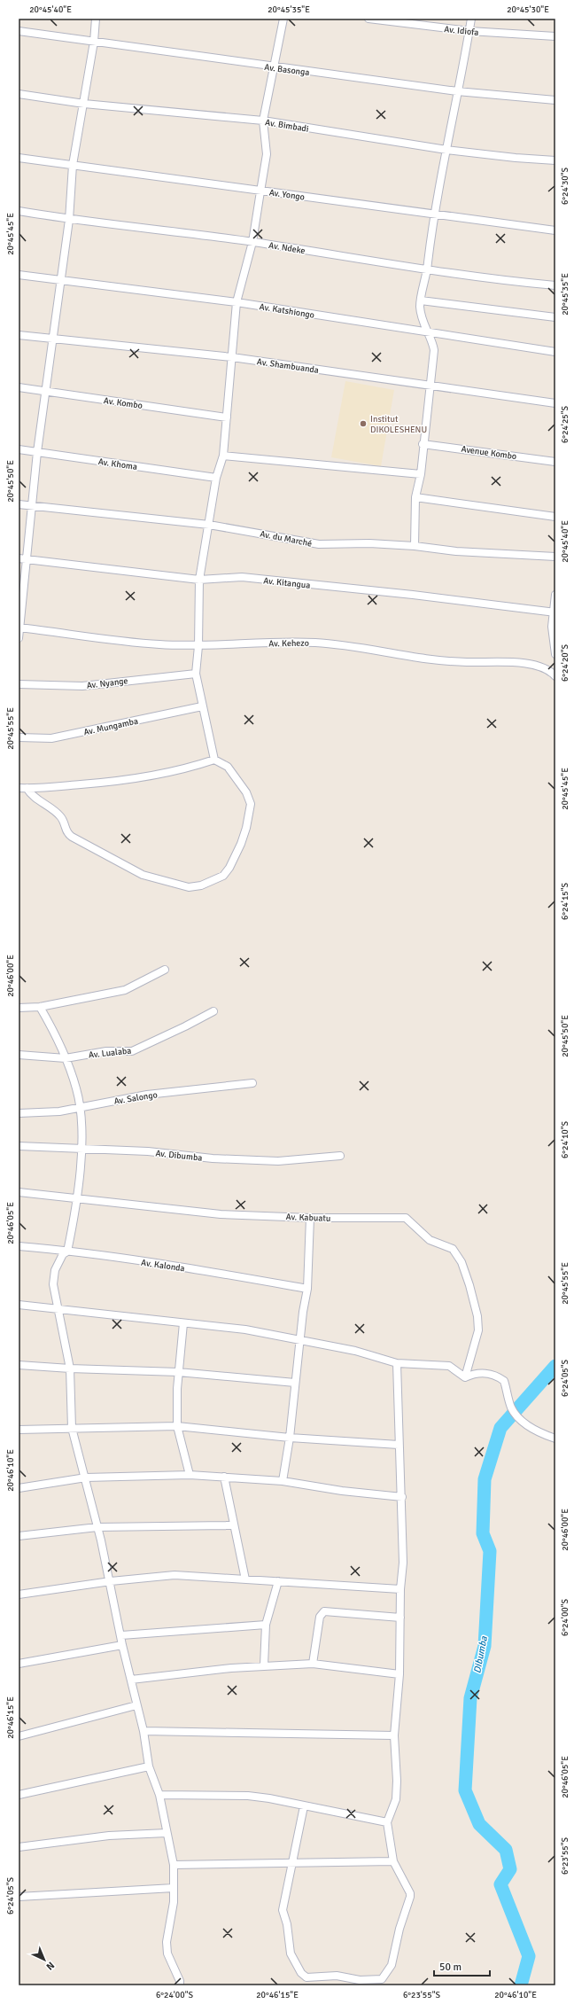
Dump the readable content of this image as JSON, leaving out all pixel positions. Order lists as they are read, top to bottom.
{
  "streets": {
    "street": [
      "Av. Idiofa",
      "Av. Basonga",
      "Av. Bimbadi",
      "Av. Yongo",
      "Av. Ndeke",
      "Av. Katshiongo",
      "Av. Shambuanda",
      "Av. Kombo",
      "Avenue Kombo",
      "Av. Khoma",
      "Av. du Marché",
      "Av. Kitangua",
      "Av. Kehezo",
      "Av. Nyange",
      "Av. Mungamba",
      "Av. Lualaba",
      "Av. Salongo",
      "Av. Dibumba",
      "Av. Kabuatu",
      "Av. Kalonda"
    ]
  },
  "water": ["Dibumba"],
  "places": ["Institut DIKOLESHENU"],
  "scale_bar": "50 m",
  "north": "bottom right",
  "coordinates": [
    "20°45'40\"E",
    "20°45'35\"E",
    "20°45'30\"E",
    "6°24'30\"S",
    "20°45'45\"E",
    "6°24'25\"S",
    "20°45'50\"E",
    "6°24'20\"S",
    "20°45'55\"E",
    "6°24'15\"S",
    "20°46'00\"E",
    "6°24'10\"S",
    "20°46'05\"E",
    "6°24'05\"S",
    "20°46'10\"E",
    "6°24'00\"S",
    "20°46'15\"E",
    "6°23'55\"S"
  ]
}
